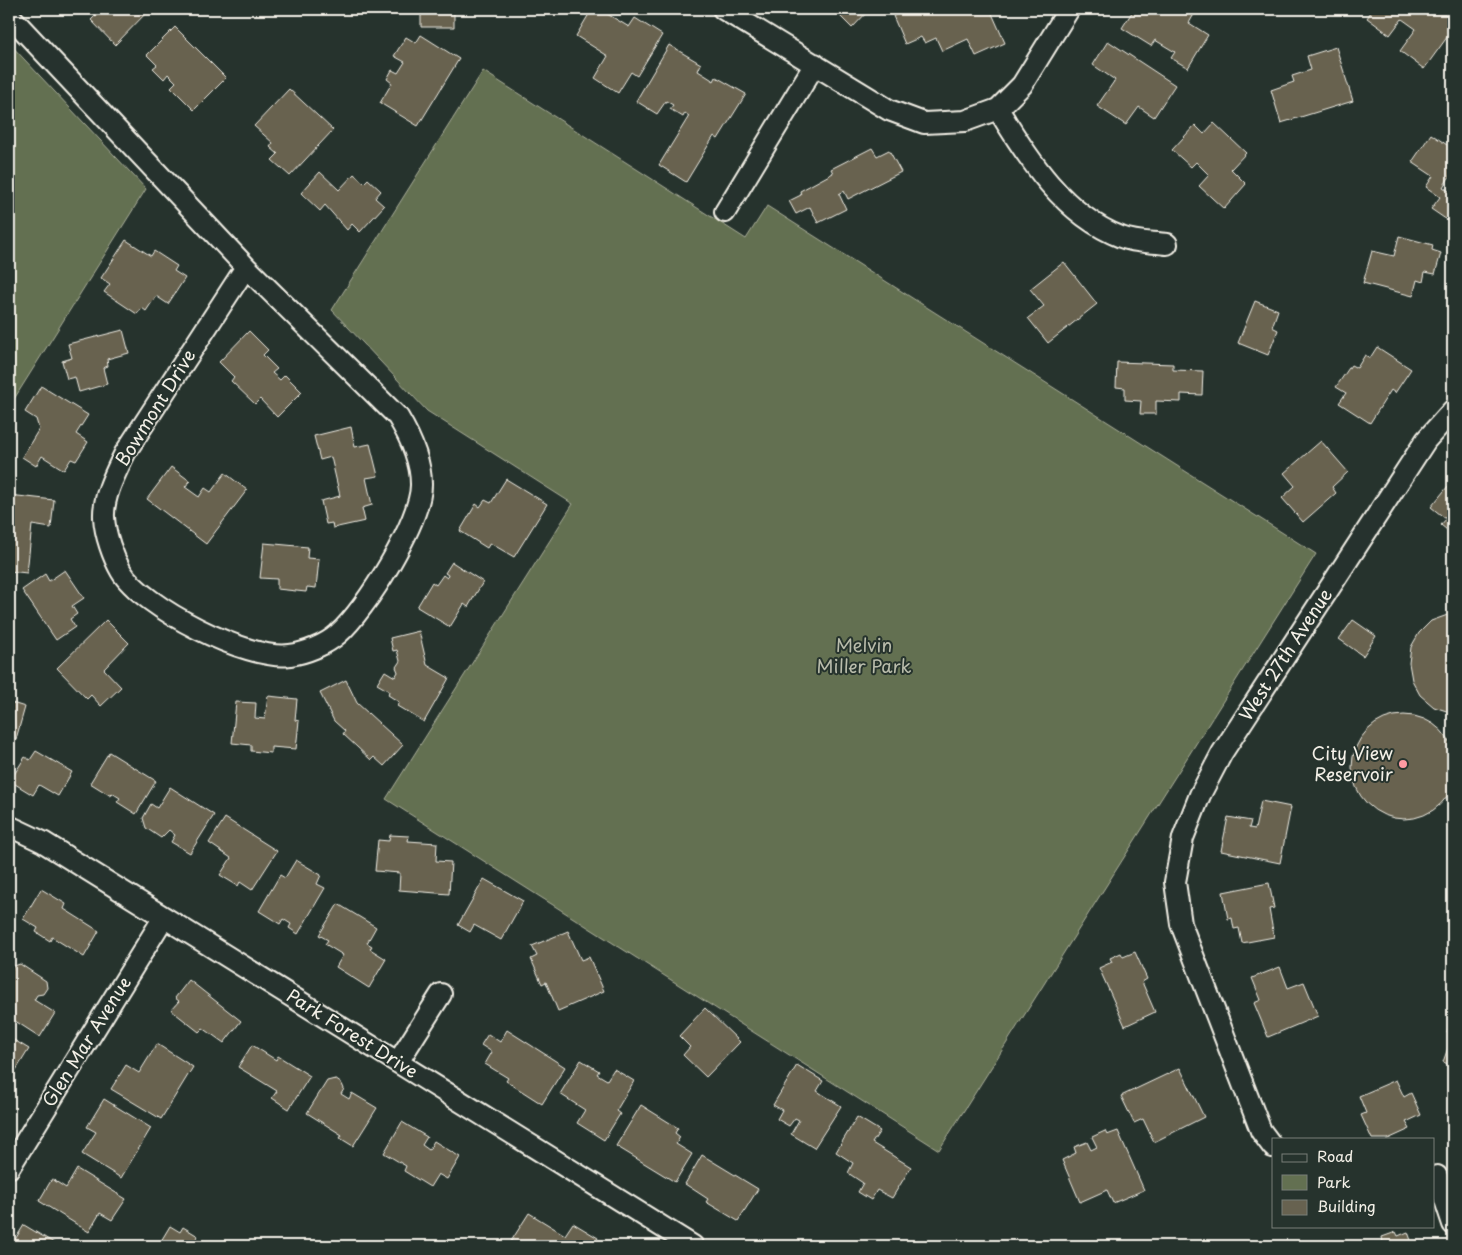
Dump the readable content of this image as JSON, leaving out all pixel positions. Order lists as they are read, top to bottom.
{
  "streets": {
    "street": [
      "Bowmont Drive",
      "West 27th Avenue",
      "Park Forest Drive",
      "Glen Mar Avenue"
    ]
  },
  "crossings": [
    ["Park Forest Drive", "Glen Mar Avenue"]
  ],
  "parks": ["Melvin Miller Park"],
  "places": ["City View Reservoir"],
  "legend": ["Road", "Park", "Building"]
}
